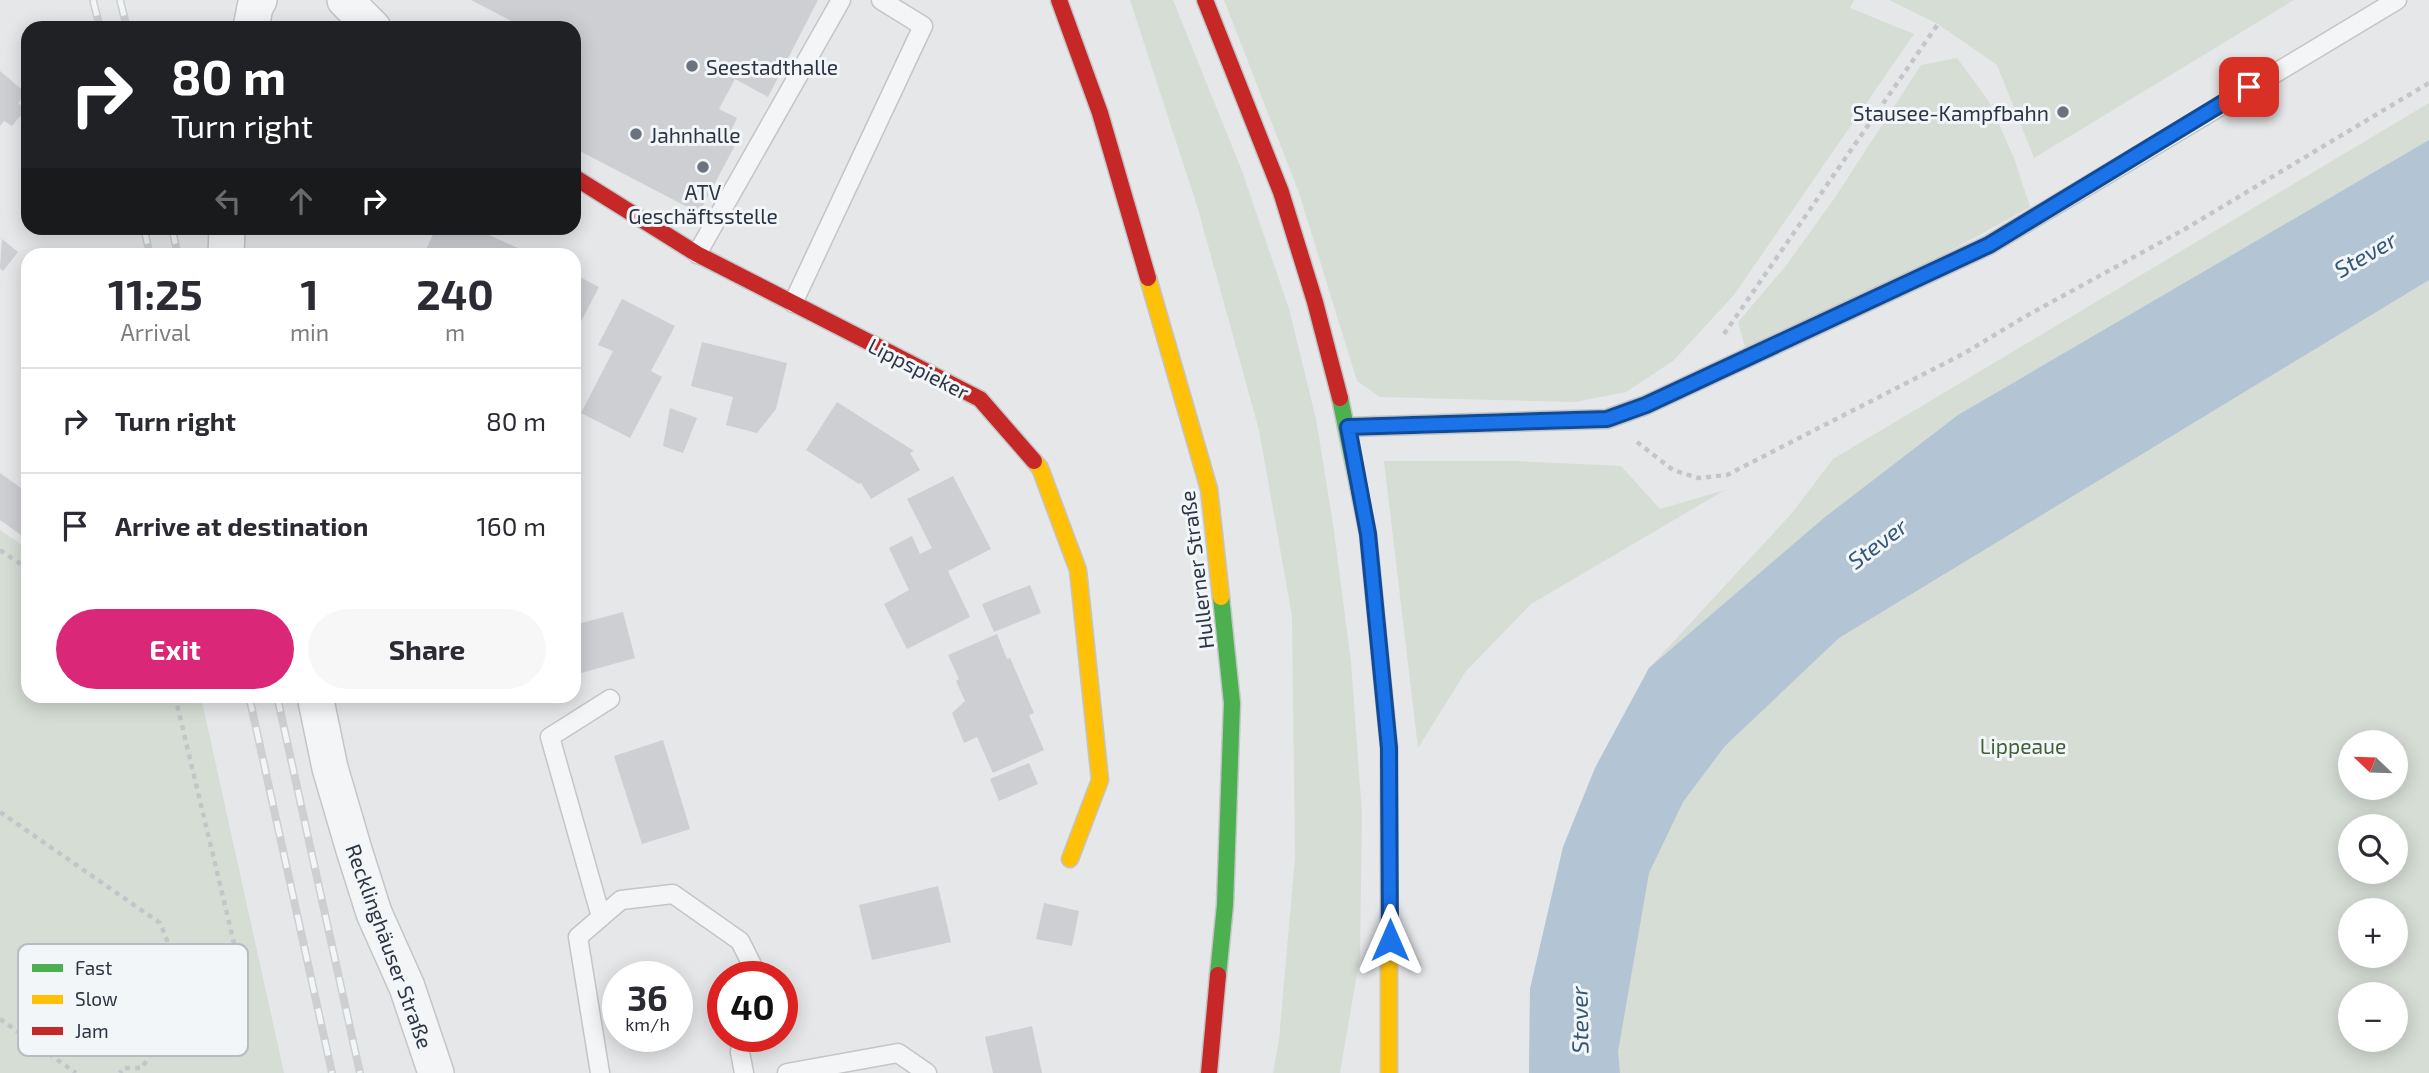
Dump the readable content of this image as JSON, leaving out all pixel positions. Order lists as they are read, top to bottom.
{
  "streets": {
    "street": ["Lippspieker", "Hullerner Straße", "Recklinghäuser Straße"]
  },
  "water": ["Stever"],
  "parks": ["Lippeaue"],
  "places": [
    "Seestadthalle",
    "Stausee-Kampfbahn",
    "Jahnhalle",
    "ATV Geschäftsstelle"
  ],
  "legend": ["Fast", "Slow", "Jam"],
  "north": "top left",
  "page": {
    "turn": ["80 m", "Turn right"],
    "eta": [
      "11:25",
      "Arrival",
      "1",
      "min",
      "240",
      "m"
    ],
    "list": [
      {
        "name": "Turn right",
        "value": "80 m"
      },
      {
        "name": "Arrive at destination",
        "value": "160 m"
      }
    ],
    "buttons": ["Exit", "Share"],
    "map_buttons": ["+", "−"],
    "speed": "36 km/h",
    "limit": "40"
  }
}
